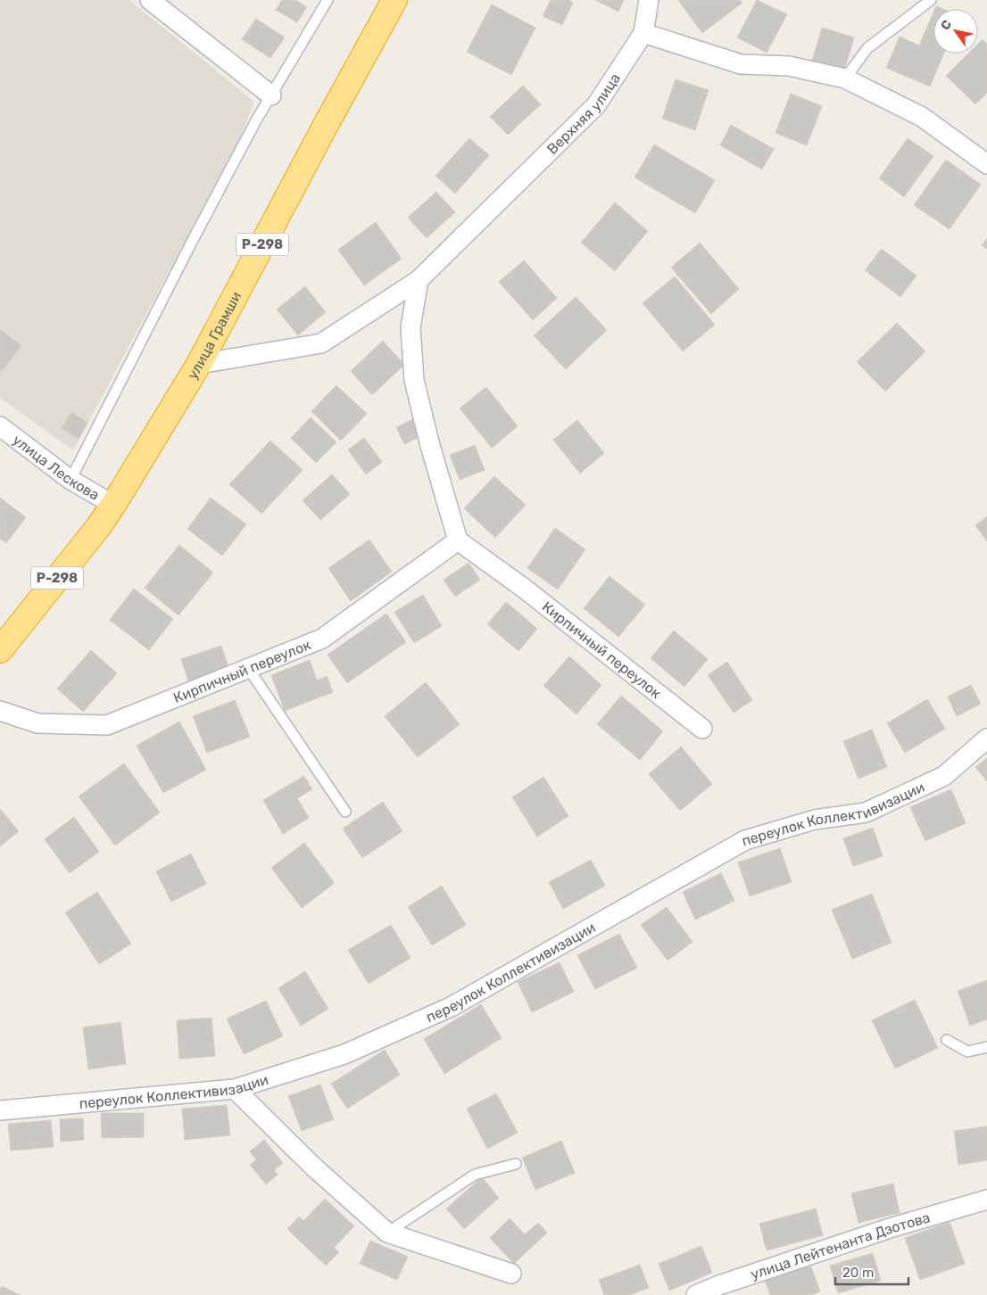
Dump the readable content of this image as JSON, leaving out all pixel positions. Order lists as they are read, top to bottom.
{
  "streets": {
    "highway": ["Р-298", "улица Грамши"],
    "street": [
      "Верхняя улица",
      "улица Лескова",
      "Кирпичный переулок",
      "переулок Коллективизации",
      "улица Лейтенанта Дзотова"
    ]
  },
  "crossings": [
    ["Верхняя улица", "улица Грамши"],
    ["улица Грамши", "улица Лескова"]
  ],
  "scale_bar": "20 m",
  "north": "top left"
}
